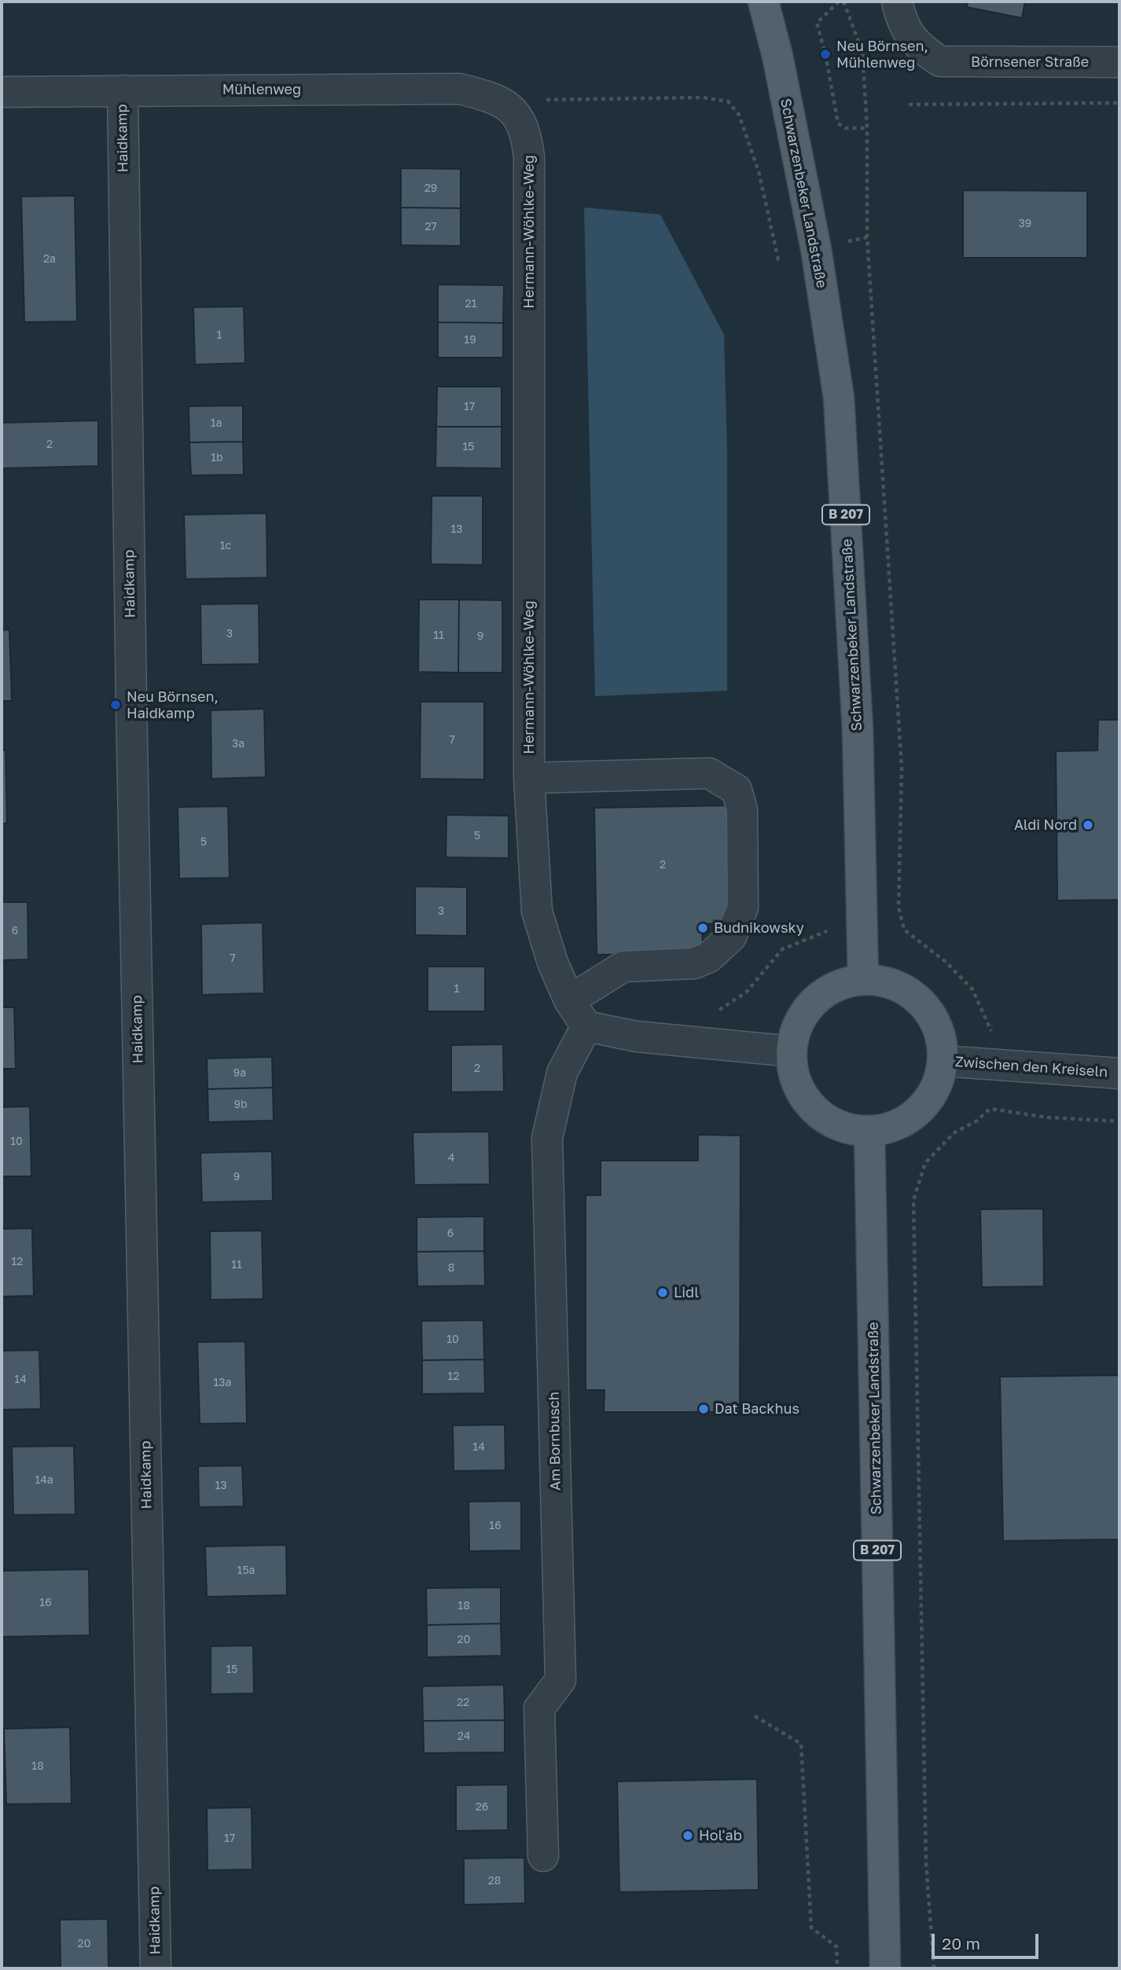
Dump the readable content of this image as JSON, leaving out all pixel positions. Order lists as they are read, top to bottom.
{
  "streets": {
    "main road": ["Schwarzenbeker Landstraße", "B 207"],
    "street": [
      "Börnsener Straße",
      "Mühlenweg",
      "Haidkamp",
      "Hermann-Wöhlke-Weg",
      "Zwischen den Kreiseln",
      "Am Bornbusch"
    ]
  },
  "crossings": [
    ["Mühlenweg", "Haidkamp"],
    ["Mühlenweg", "Hermann-Wöhlke-Weg"],
    ["Schwarzenbeker Landstraße", "Zwischen den Kreiseln"],
    ["Hermann-Wöhlke-Weg", "Am Bornbusch"]
  ],
  "places": [
    "Neu Börnsen, Mühlenweg",
    "Neu Börnsen, Haidkamp",
    "Aldi Nord",
    "Budnikowsky",
    "Lidl",
    "Dat Backhus",
    "Hol'ab"
  ],
  "house_numbers": [
    "29",
    "39",
    "27",
    "2a",
    "21",
    "1",
    "19",
    "17",
    "1a",
    "2",
    "15",
    "1b",
    "13",
    "1c",
    "3",
    "11",
    "9",
    "7",
    "3a",
    "5",
    "5",
    "2",
    "3",
    "6",
    "7",
    "1",
    "2",
    "9a",
    "9b",
    "10",
    "4",
    "9",
    "6",
    "12",
    "11",
    "8",
    "10",
    "12",
    "14",
    "13a",
    "14",
    "14a",
    "13",
    "16",
    "15a",
    "16",
    "18",
    "20",
    "15",
    "22",
    "24",
    "18",
    "26",
    "17",
    "28",
    "20"
  ],
  "scale_bar": "20 m"
}
